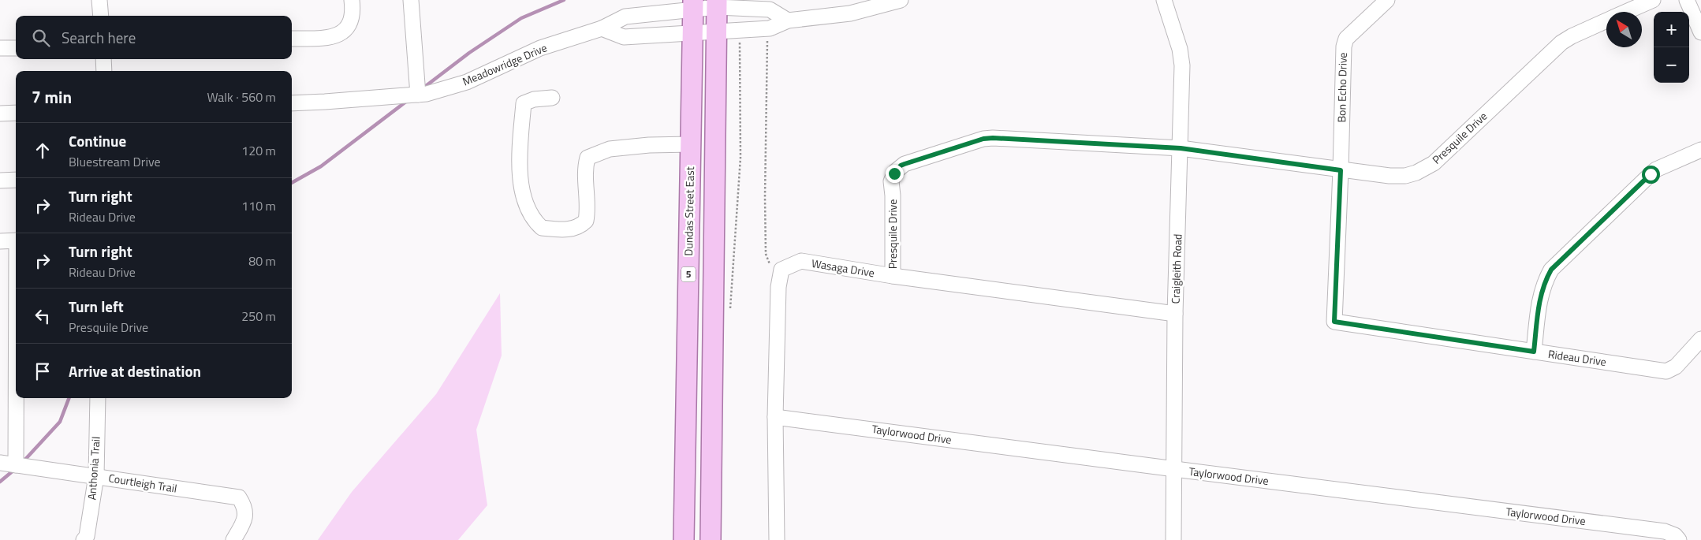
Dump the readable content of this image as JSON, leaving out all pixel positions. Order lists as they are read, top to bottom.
{
  "streets": {
    "main road": ["Dundas Street East", "5"],
    "street": [
      "Meadowridge Drive",
      "Bon Echo Drive",
      "Presquile Drive",
      "Wasaga Drive",
      "Craigleith Road",
      "Rideau Drive",
      "Taylorwood Drive",
      "Anthonia Trail",
      "Courtleigh Trail"
    ]
  },
  "crossings": [
    ["Meadowridge Drive", "Dundas Street East"],
    ["Bon Echo Drive", "Presquile Drive"],
    ["Bon Echo Drive", "Rideau Drive"],
    ["Presquile Drive", "Wasaga Drive"],
    ["Presquile Drive", "Craigleith Road"],
    ["Presquile Drive", "Rideau Drive"],
    ["Wasaga Drive", "Craigleith Road"],
    ["Craigleith Road", "Taylorwood Drive"],
    ["Anthonia Trail", "Courtleigh Trail"]
  ],
  "north": "top left",
  "page": {
    "map_buttons": ["+", "−"],
    "search": "Search here",
    "heading": ["7 min", "Walk · 560 m"],
    "list": [
      ["Continue", "Bluestream Drive", "120 m"],
      ["Turn right", "Rideau Drive", "110 m"],
      ["Turn right", "Rideau Drive", "80 m"],
      ["Turn left", "Presquile Drive", "250 m"],
      "Arrive at destination"
    ]
  }
}
